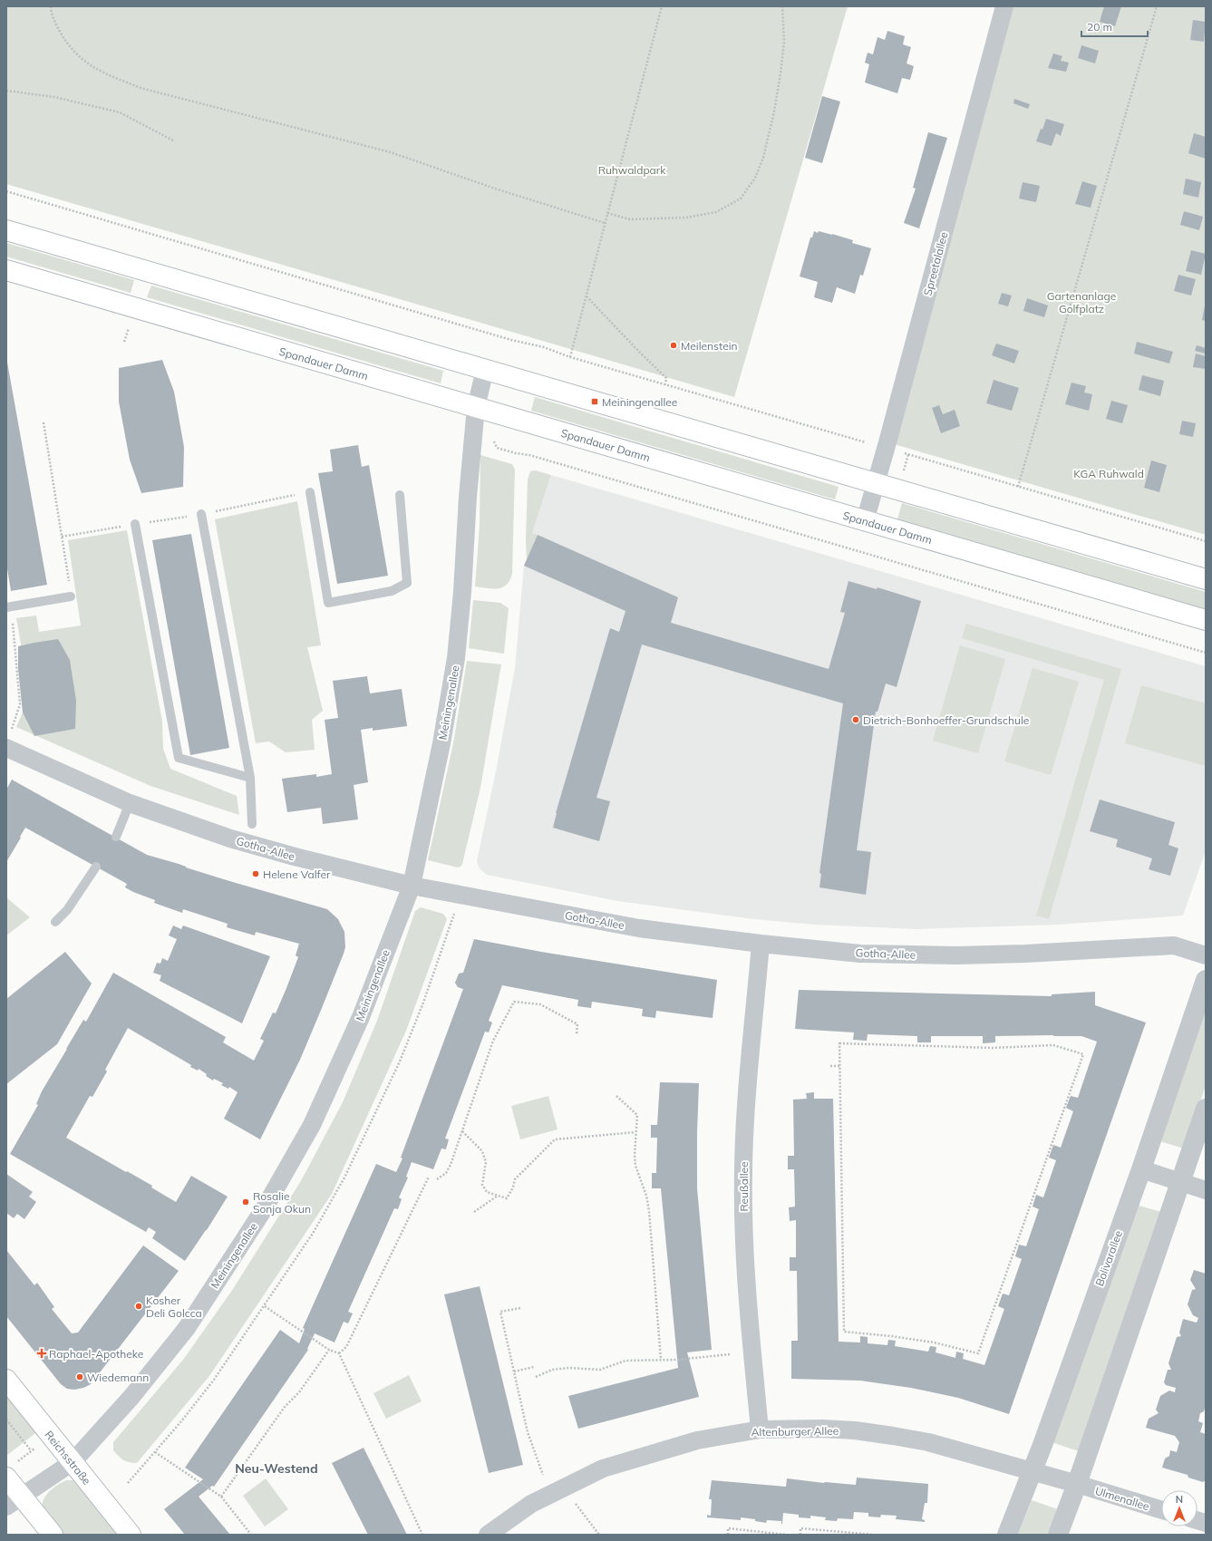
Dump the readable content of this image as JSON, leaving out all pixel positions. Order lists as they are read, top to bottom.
{
  "streets": {
    "main road": ["Spandauer Damm", "Reichsstraße"],
    "street": [
      "Spreetalallee",
      "Meiningenallee",
      "Gotha-Allee",
      "Reußallee",
      "Bolivarallee",
      "Altenburger Allee",
      "Ulmenallee"
    ]
  },
  "crossings": [
    ["Spreetalallee", "Spandauer Damm"],
    ["Spandauer Damm", "Meiningenallee"],
    ["Meiningenallee", "Gotha-Allee"],
    ["Meiningenallee", "Reichsstraße"],
    ["Gotha-Allee", "Reußallee"],
    ["Reußallee", "Altenburger Allee"],
    ["Bolivarallee", "Altenburger Allee"],
    ["Altenburger Allee", "Ulmenallee"]
  ],
  "districts": ["Neu-Westend"],
  "parks": ["Ruhwaldpark", "Gartenanlage Golfplatz", "KGA Ruhwald"],
  "places": {
    "other": [
      "Meilenstein",
      "Dietrich-Bonhoeffer-Grundschule",
      "Helene Valfer",
      "Rosalie Sonja Okun",
      "Kosher Deli Golcca",
      "Wiedemann"
    ],
    "transit": ["Meiningenallee"],
    "health": ["Raphael-Apotheke"]
  },
  "scale_bar": "20 m",
  "north": "top"
}
